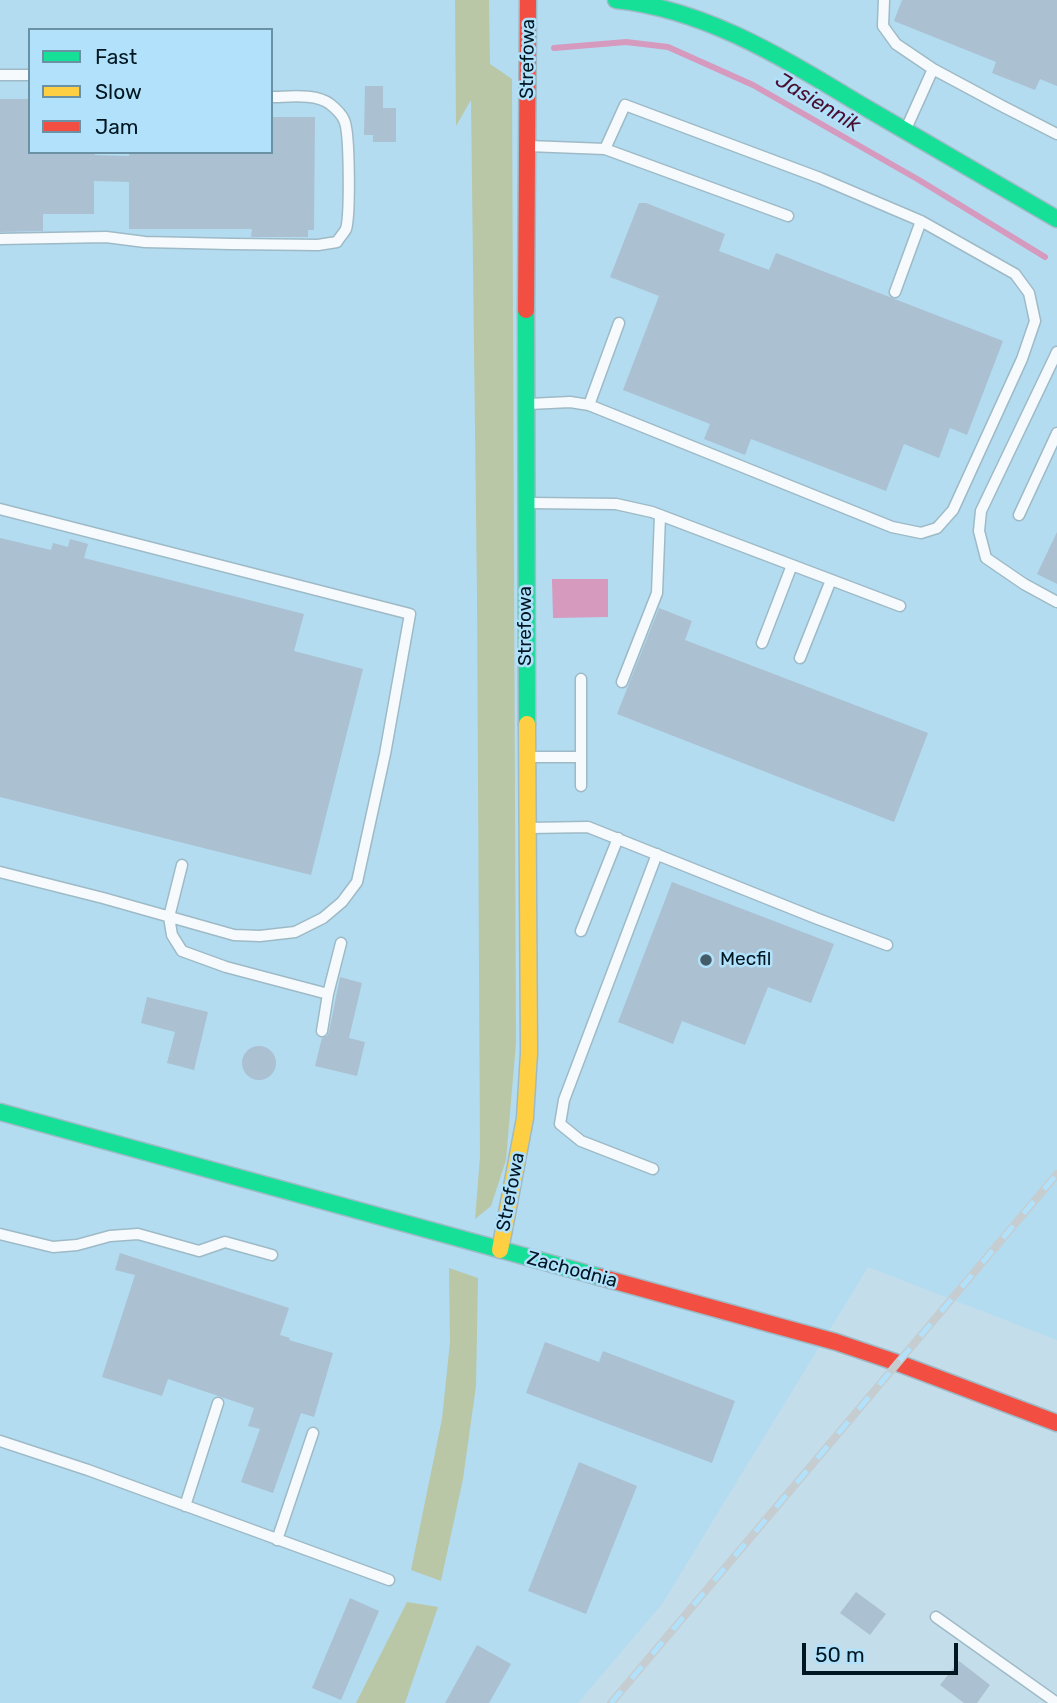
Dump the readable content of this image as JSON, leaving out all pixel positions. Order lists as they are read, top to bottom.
{
  "streets": {
    "street": ["Strefowa", "Zachodnia"]
  },
  "crossings": [
    ["Strefowa", "Zachodnia"]
  ],
  "water": ["Jasiennik"],
  "places": ["Mecfil"],
  "legend": ["Fast", "Slow", "Jam"],
  "scale_bar": "50 m"
}
